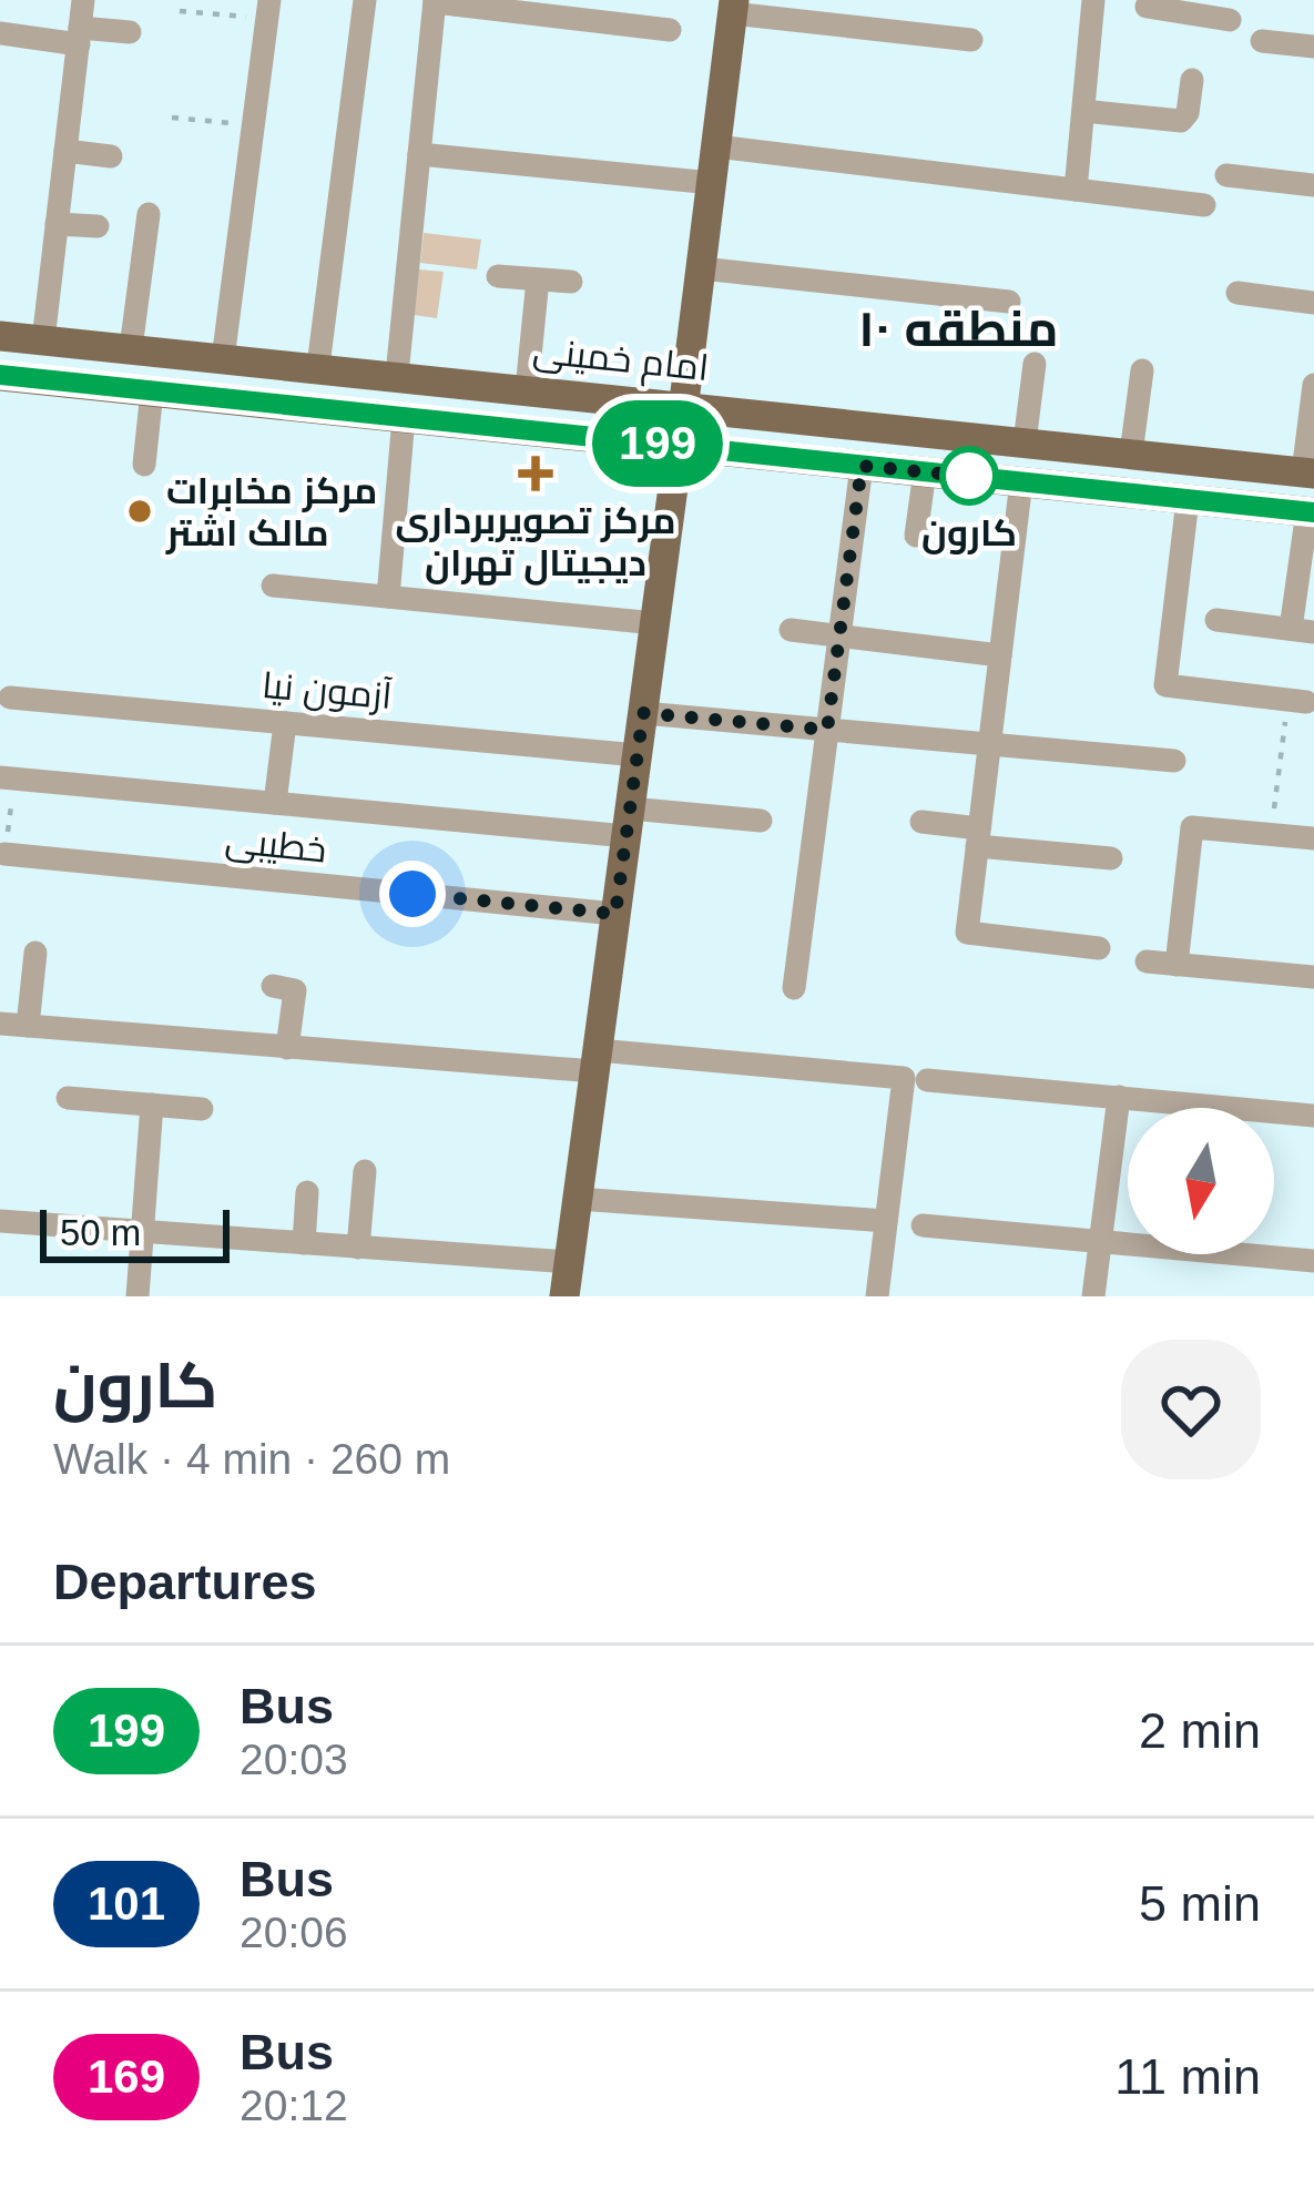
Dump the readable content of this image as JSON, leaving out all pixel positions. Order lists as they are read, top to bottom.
{
  "streets": {
    "main road": ["امام خمینی"],
    "street": ["آزمون نیا", "خطیبی"]
  },
  "districts": ["منطقه ۱۰"],
  "places": {
    "health": ["مرکز تصویربرداری دیجیتال تهران"],
    "other": ["کارون", "مرکز مخابرات مالک اشتر"]
  },
  "lines": ["bus line 199"],
  "scale_bar": "50 m",
  "north": "bottom",
  "page": {
    "on_map": "199",
    "scale": "50 m",
    "heading": [
      ["کارون", "Walk · 4 min · 260 m"],
      "Departures"
    ],
    "list": [
      {
        "mark": "199",
        "name": "Bus",
        "note": "20:03",
        "value": "2 min"
      },
      {
        "mark": "101",
        "name": "Bus",
        "note": "20:06",
        "value": "5 min"
      },
      {
        "mark": "169",
        "name": "Bus",
        "note": "20:12",
        "value": "11 min"
      }
    ]
  }
}
